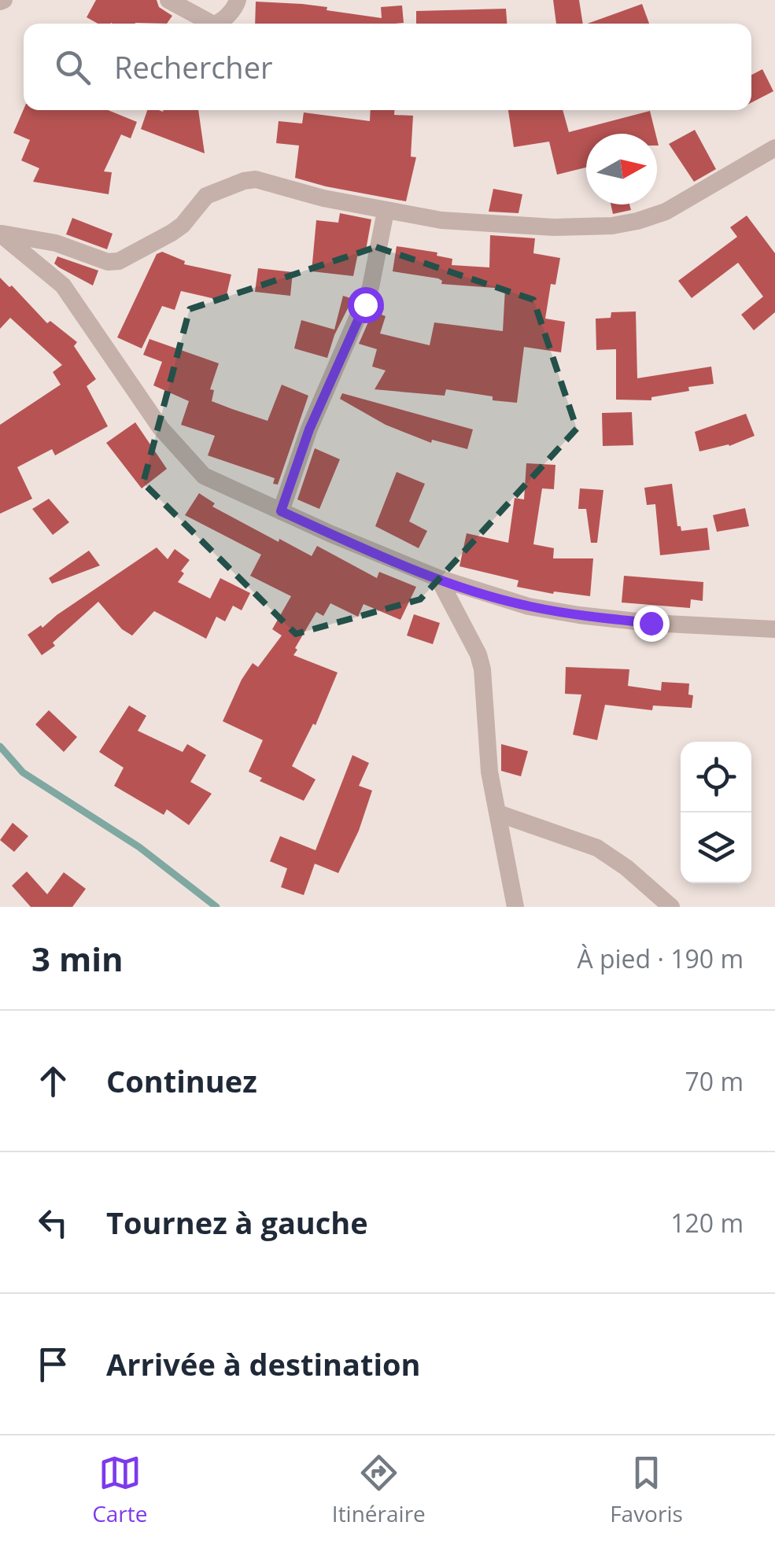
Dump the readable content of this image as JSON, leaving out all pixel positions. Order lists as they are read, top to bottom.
{
  "north": "right",
  "page": {
    "search": "Rechercher",
    "heading": ["3 min", "À pied · 190 m"],
    "list": [
      ["Continuez", "70 m"],
      ["Tournez à gauche", "120 m"],
      "Arrivée à destination"
    ],
    "nav": ["Carte", "Itinéraire", "Favoris"]
  }
}
